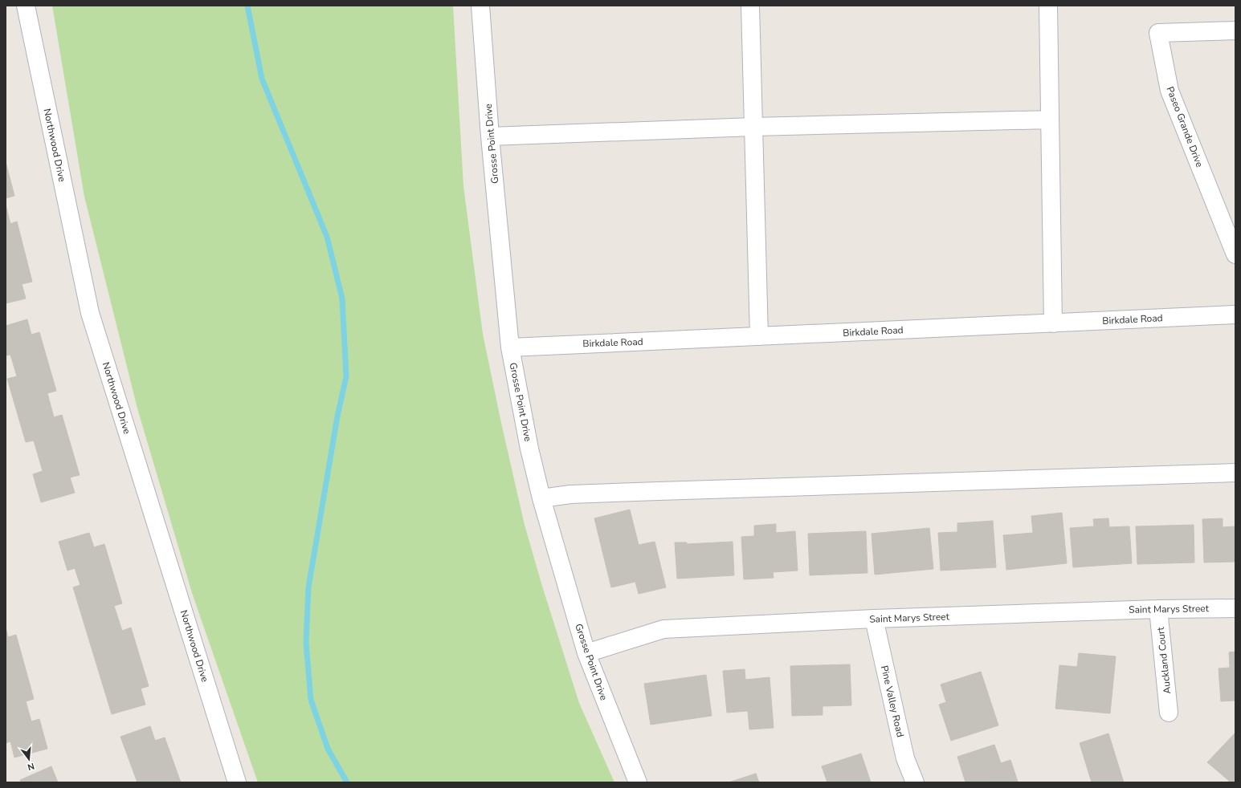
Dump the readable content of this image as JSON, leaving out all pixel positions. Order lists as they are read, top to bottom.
{
  "streets": {
    "street": [
      "Paseo Grande Drive",
      "Grosse Point Drive",
      "Northwood Drive",
      "Birkdale Road",
      "Saint Marys Street",
      "Auckland Court",
      "Pine Valley Road"
    ]
  },
  "crossings": [
    ["Grosse Point Drive", "Birkdale Road"],
    ["Grosse Point Drive", "Saint Marys Street"],
    ["Saint Marys Street", "Auckland Court"],
    ["Saint Marys Street", "Pine Valley Road"]
  ],
  "north": "bottom"
}
